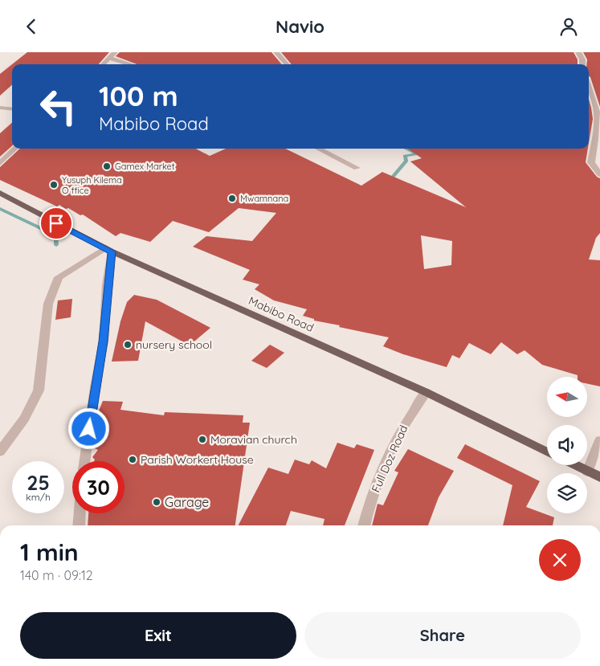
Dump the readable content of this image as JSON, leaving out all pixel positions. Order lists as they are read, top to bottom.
{
  "streets": {
    "main road": ["Mabibo Road"],
    "street": ["Full Doz Road"]
  },
  "crossings": [
    ["Mabibo Road", "Full Doz Road"]
  ],
  "places": [
    "Gamex Market",
    "Yusuph Kilema O ffice",
    "Mwamnana",
    "nursery school",
    "Moravian church",
    "Parish Workert House",
    "Garage"
  ],
  "north": "left",
  "page": {
    "header": "Navio",
    "turn": ["100 m", "Mabibo Road"],
    "speed": "25 km/h",
    "limit": "30",
    "heading": ["1 min", "140 m · 09:12"],
    "buttons": ["Exit", "Share"]
  }
}
